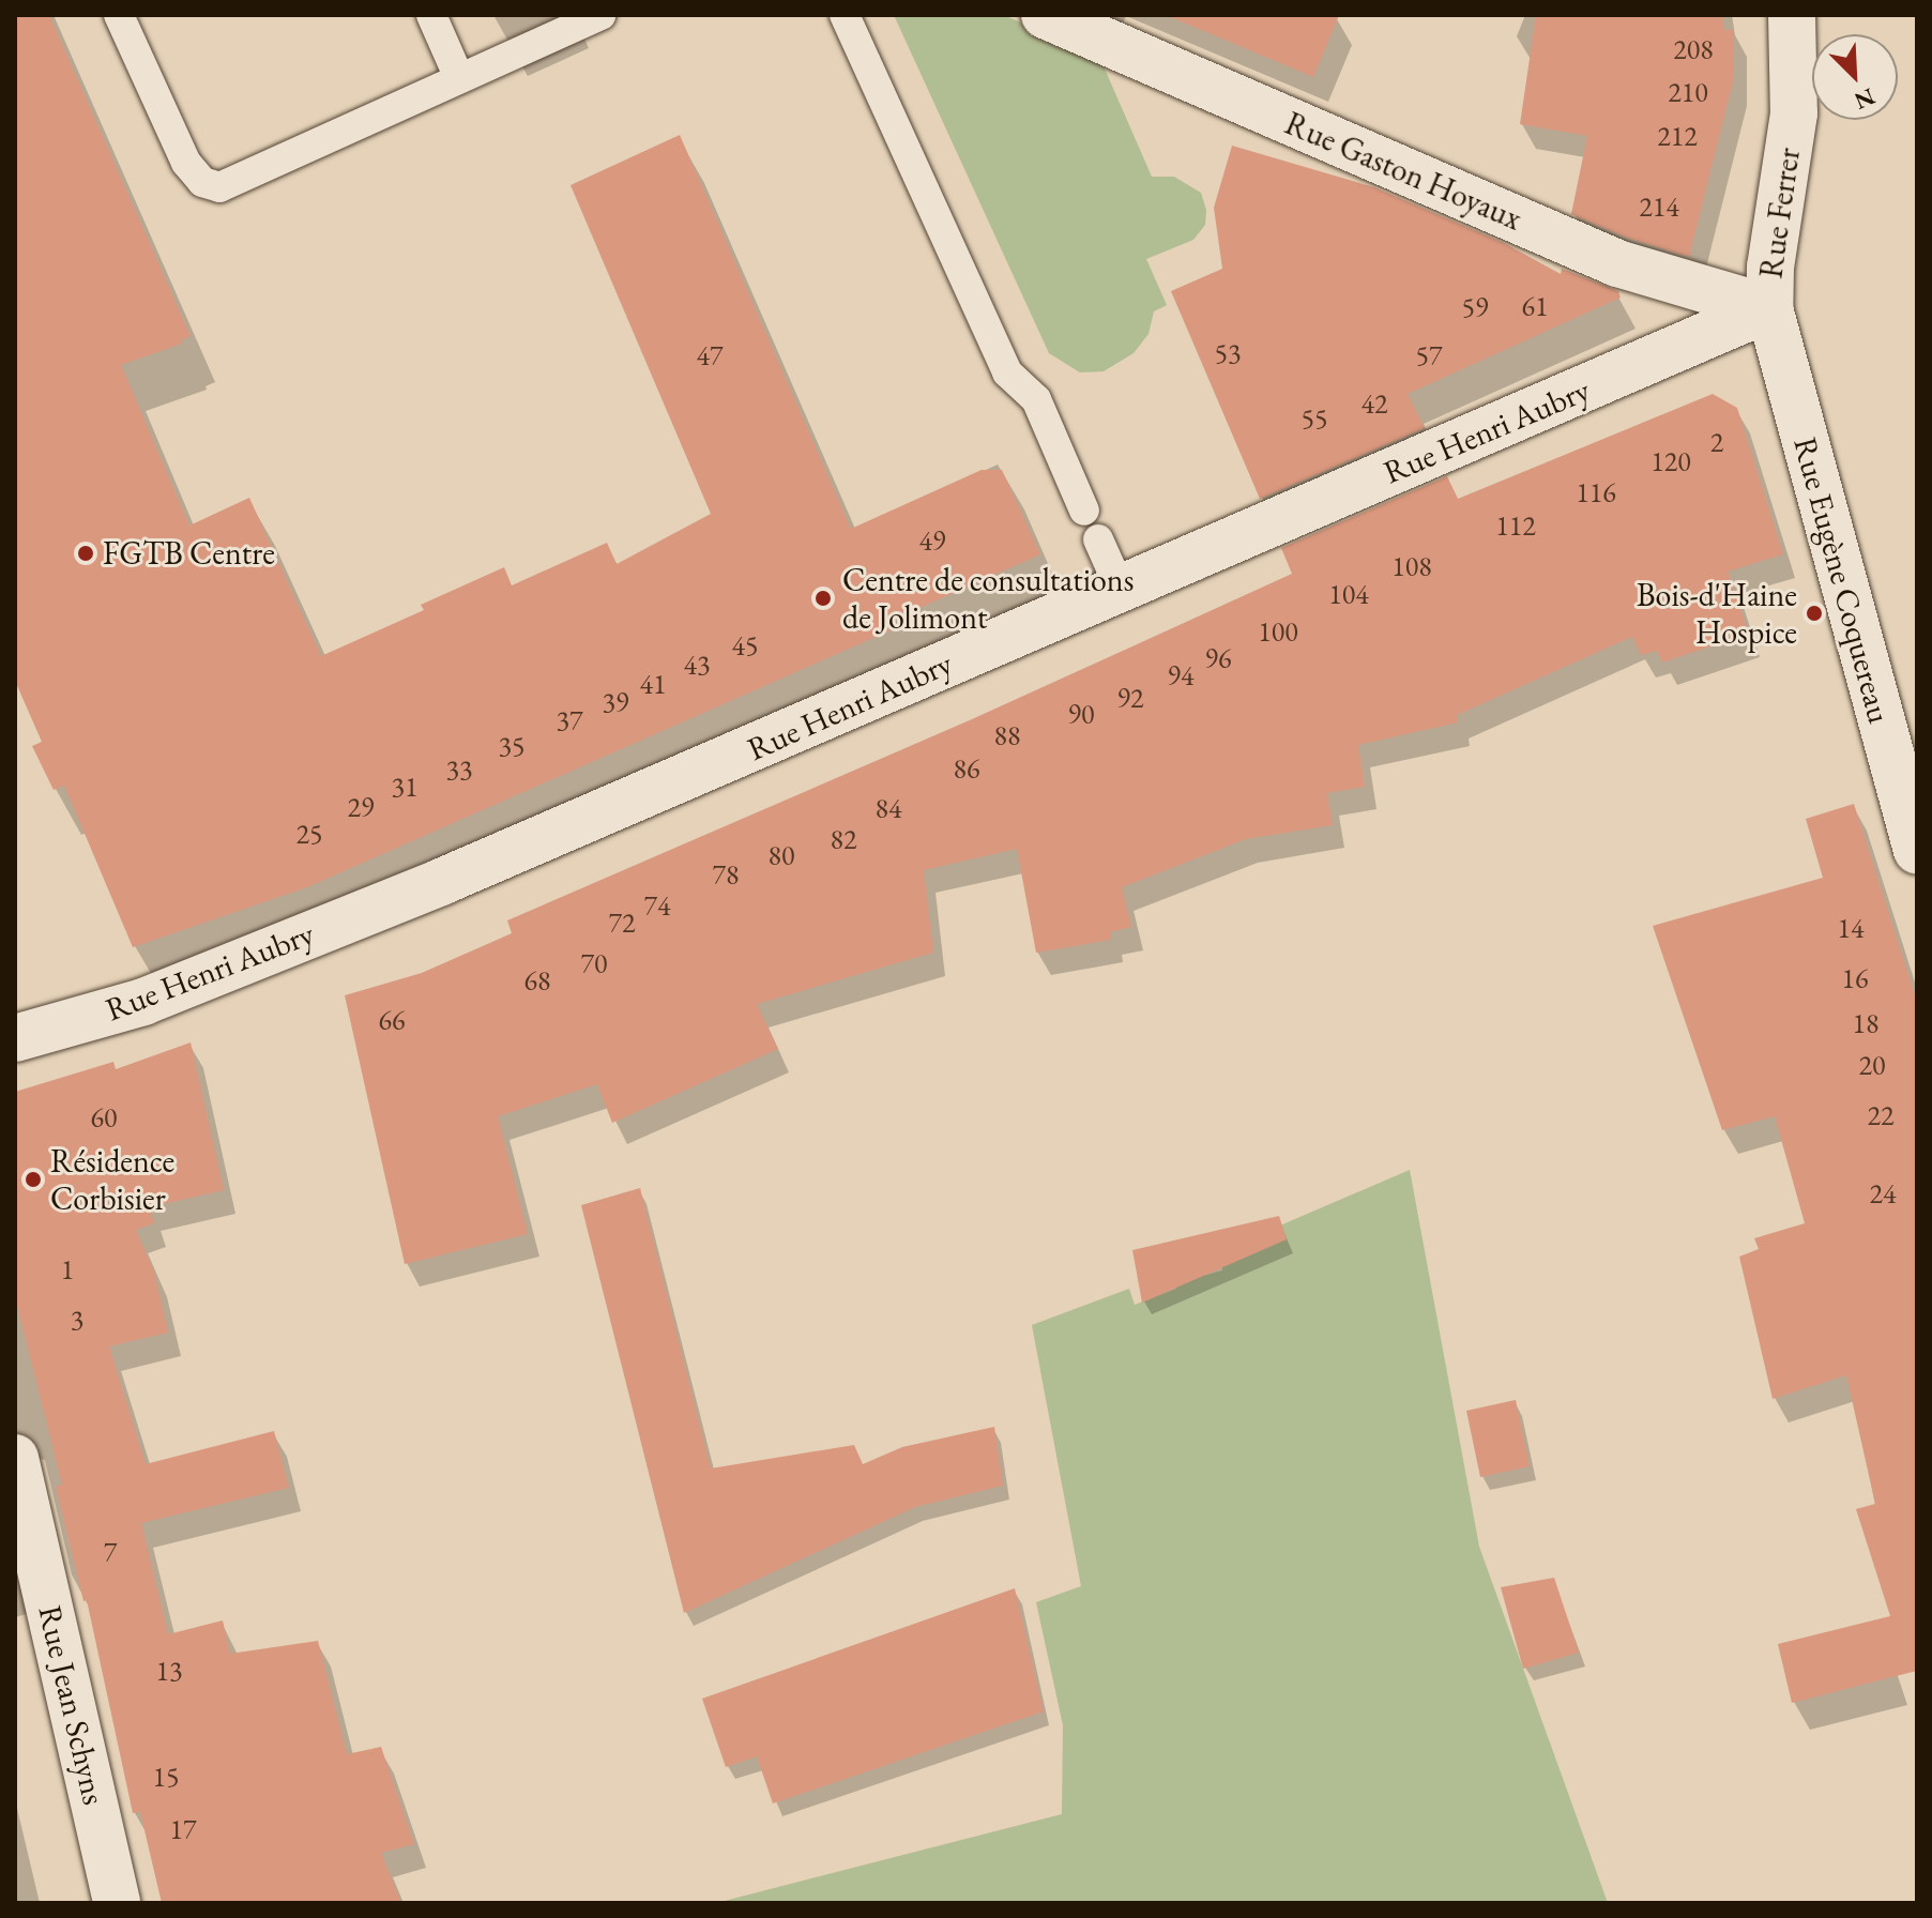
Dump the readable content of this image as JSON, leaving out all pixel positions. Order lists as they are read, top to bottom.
{
  "streets": {
    "street": [
      "Rue Gaston Hoyaux",
      "Rue Ferrer",
      "Rue Henri Aubry",
      "Rue Eugène Coquereau",
      "Rue Jean Schyns"
    ]
  },
  "crossings": [
    ["Rue Gaston Hoyaux", "Rue Ferrer"],
    ["Rue Gaston Hoyaux", "Rue Henri Aubry"],
    ["Rue Gaston Hoyaux", "Rue Eugène Coquereau"],
    ["Rue Ferrer", "Rue Henri Aubry"],
    ["Rue Ferrer", "Rue Eugène Coquereau"],
    ["Rue Henri Aubry", "Rue Eugène Coquereau"]
  ],
  "places": [
    "FGTB Centre",
    "Centre de consultations de Jolimont",
    "Bois-d'Haine Hospice",
    "Résidence Corbisier"
  ],
  "house_numbers": [
    "208",
    "210",
    "212",
    "214",
    "61",
    "59",
    "53",
    "47",
    "57",
    "42",
    "55",
    "2",
    "120",
    "116",
    "112",
    "49",
    "108",
    "104",
    "100",
    "45",
    "96",
    "43",
    "94",
    "41",
    "92",
    "39",
    "90",
    "37",
    "88",
    "35",
    "86",
    "33",
    "31",
    "29",
    "84",
    "25",
    "82",
    "80",
    "78",
    "74",
    "72",
    "14",
    "70",
    "16",
    "68",
    "66",
    "18",
    "20",
    "22",
    "60",
    "24",
    "1",
    "3",
    "7",
    "13",
    "15",
    "17"
  ],
  "north": "bottom right"
}
